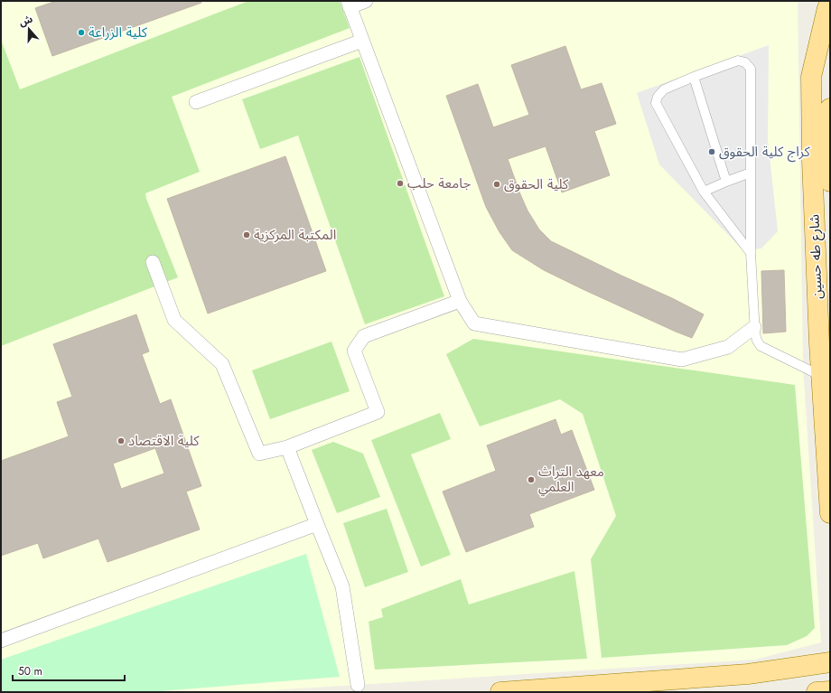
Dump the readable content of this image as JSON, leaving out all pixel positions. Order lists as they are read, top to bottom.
{
  "streets": {
    "main road": ["شارع طه حسين"]
  },
  "places": [
    "كلية الزراعة",
    "كراج كلية الحقوق",
    "جامعة حلب",
    "كلية الحقوق",
    "المكتبة المركزية",
    "كلية الاقتصاد",
    "معهد التراث العلمي"
  ],
  "scale_bar": "50 m",
  "north": "top"
}
